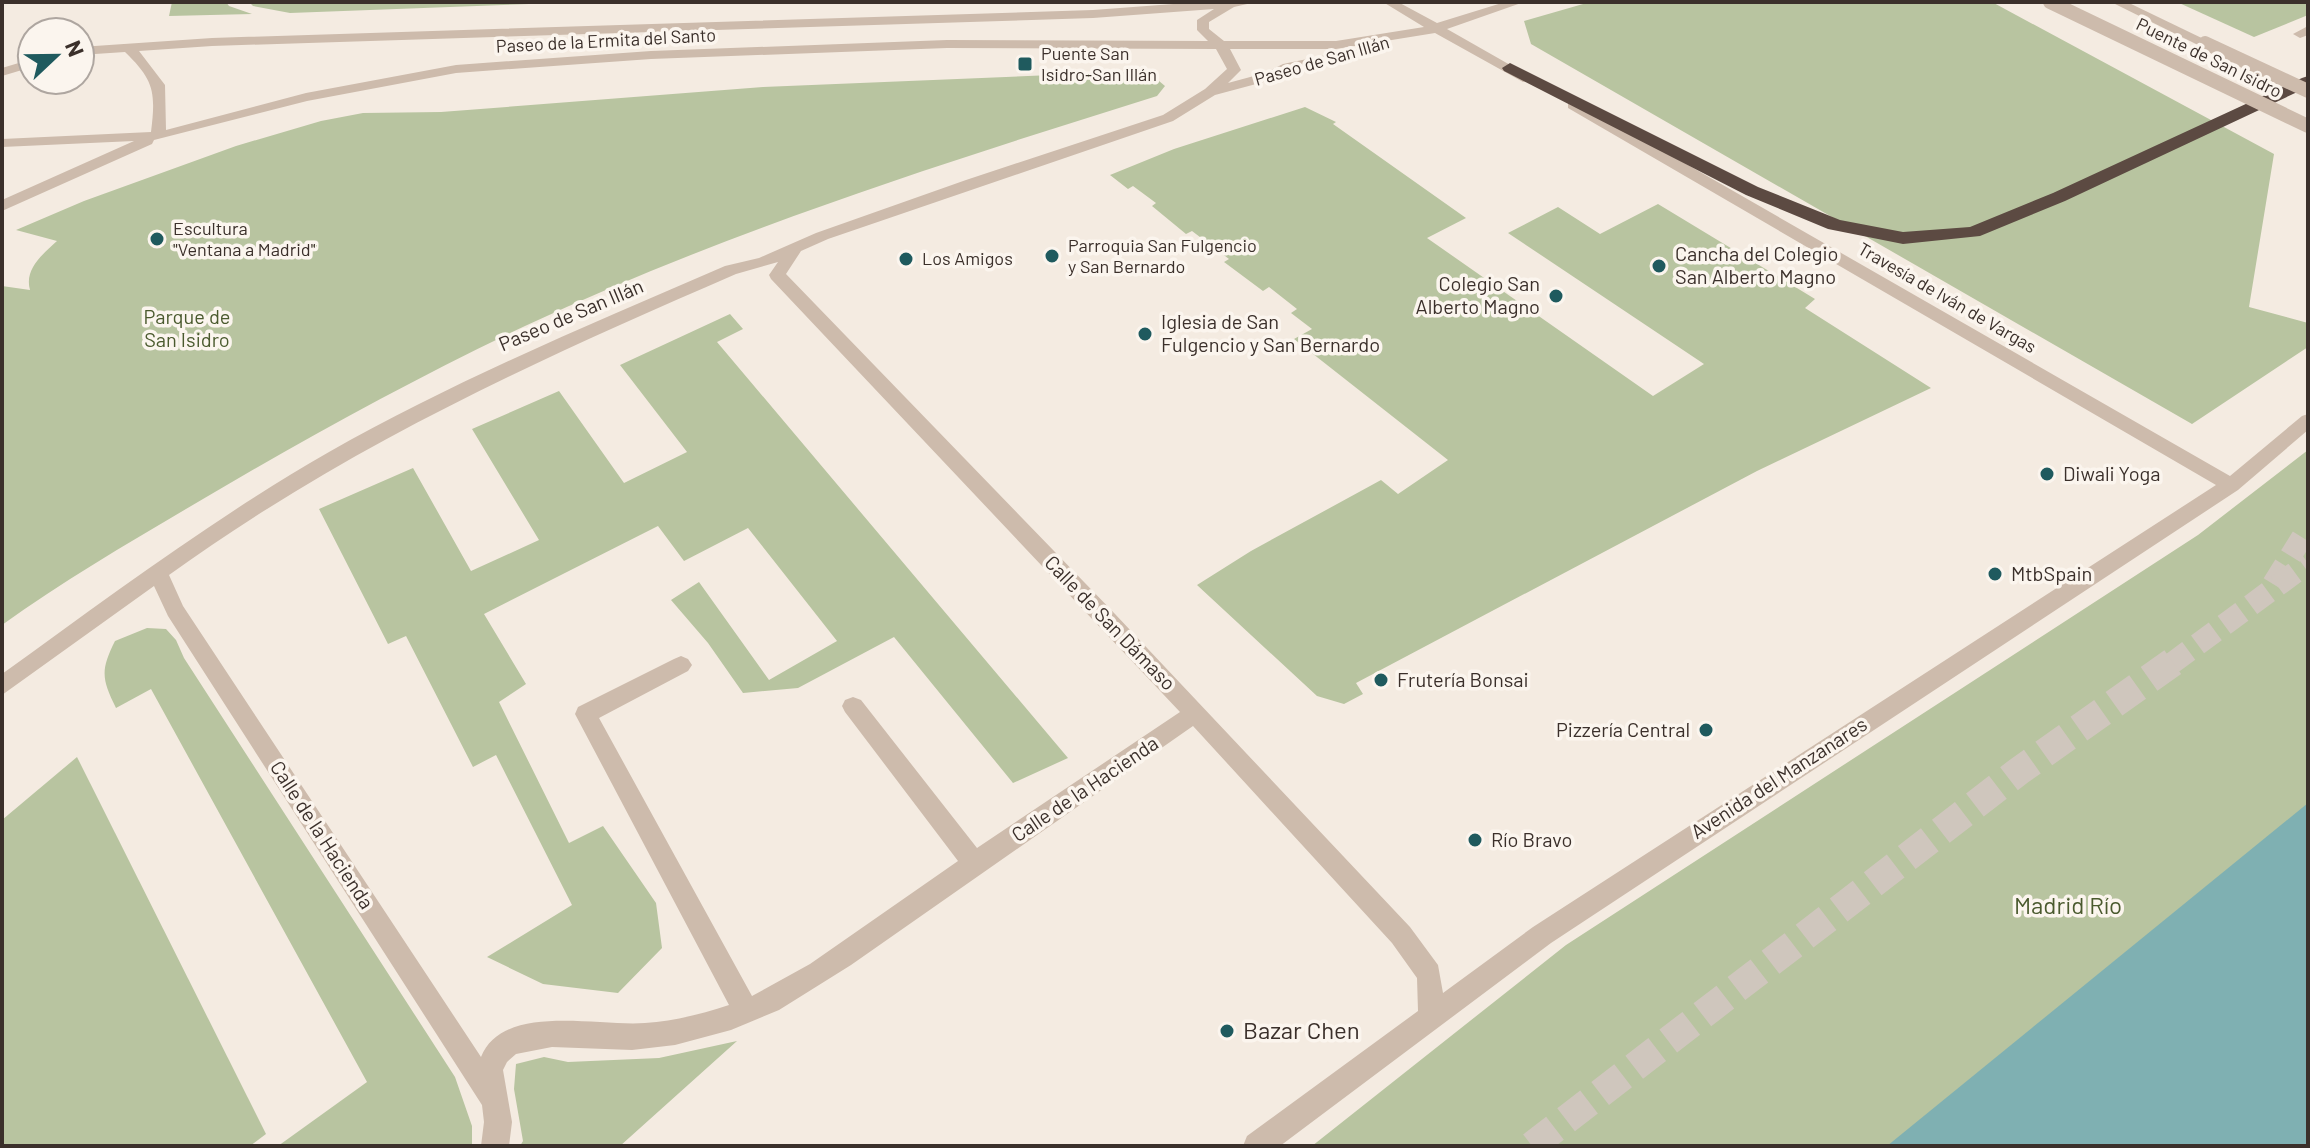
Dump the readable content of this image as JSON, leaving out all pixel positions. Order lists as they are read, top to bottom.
{
  "streets": {
    "street": [
      "Paseo de la Ermita del Santo",
      "Puente de San Isidro",
      "Paseo de San Illán",
      "Travesía de Iván de Vargas",
      "Calle de San Dámaso",
      "Avenida del Manzanares",
      "Calle de la Hacienda"
    ]
  },
  "crossings": [
    ["Paseo de la Ermita del Santo", "Paseo de San Illán"],
    ["Paseo de la Ermita del Santo", "Travesía de Iván de Vargas"],
    ["Paseo de San Illán", "Travesía de Iván de Vargas"],
    ["Paseo de San Illán", "Calle de la Hacienda"],
    ["Travesía de Iván de Vargas", "Avenida del Manzanares"],
    ["Calle de San Dámaso", "Avenida del Manzanares"],
    ["Calle de San Dámaso", "Calle de la Hacienda"]
  ],
  "parks": ["Parque de San Isidro", "Madrid Río"],
  "places": {
    "transit": ["Puente San Isidro-San Illán"],
    "other": [
      "Escultura \"Ventana a Madrid\"",
      "Parroquia San Fulgencio y San Bernardo",
      "Los Amigos",
      "Cancha del Colegio San Alberto Magno",
      "Colegio San Alberto Magno",
      "Iglesia de San Fulgencio y San Bernardo",
      "Diwali Yoga",
      "MtbSpain",
      "Frutería Bonsai",
      "Pizzería Central",
      "Río Bravo",
      "Bazar Chen"
    ]
  },
  "north": "right"
}
